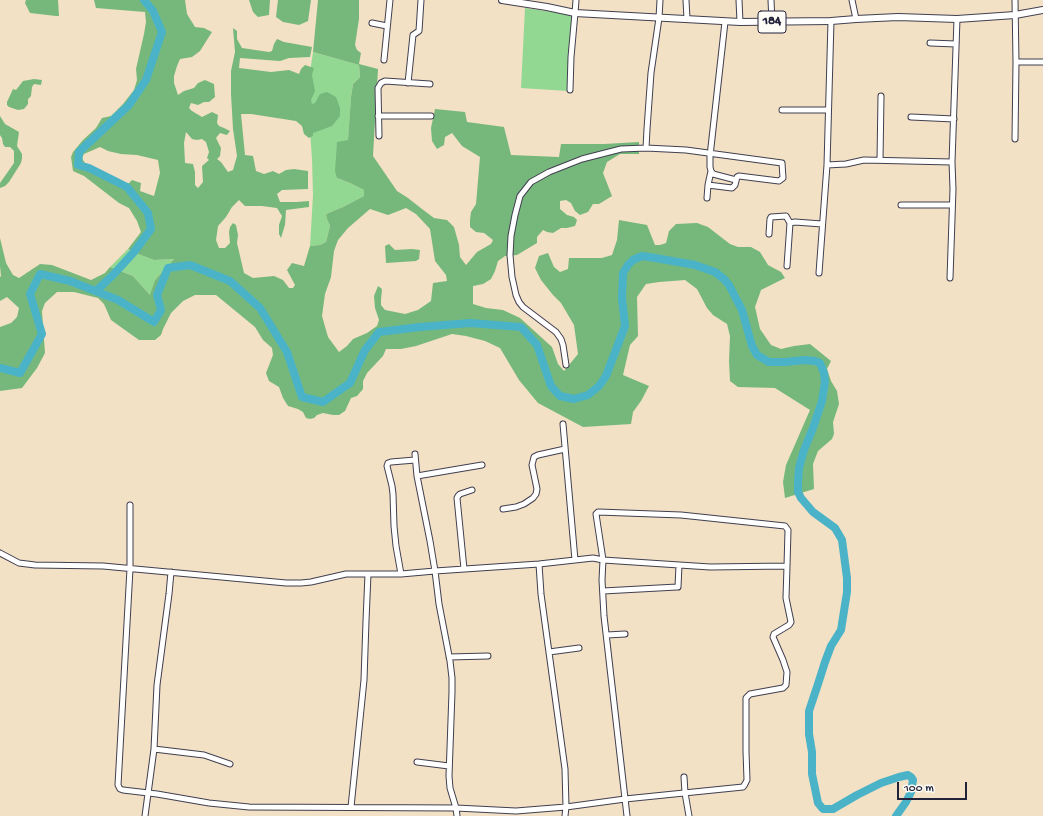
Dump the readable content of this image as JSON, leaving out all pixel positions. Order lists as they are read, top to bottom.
{
  "streets": {
    "main road": ["184"]
  },
  "scale_bar": "100 m"
}
